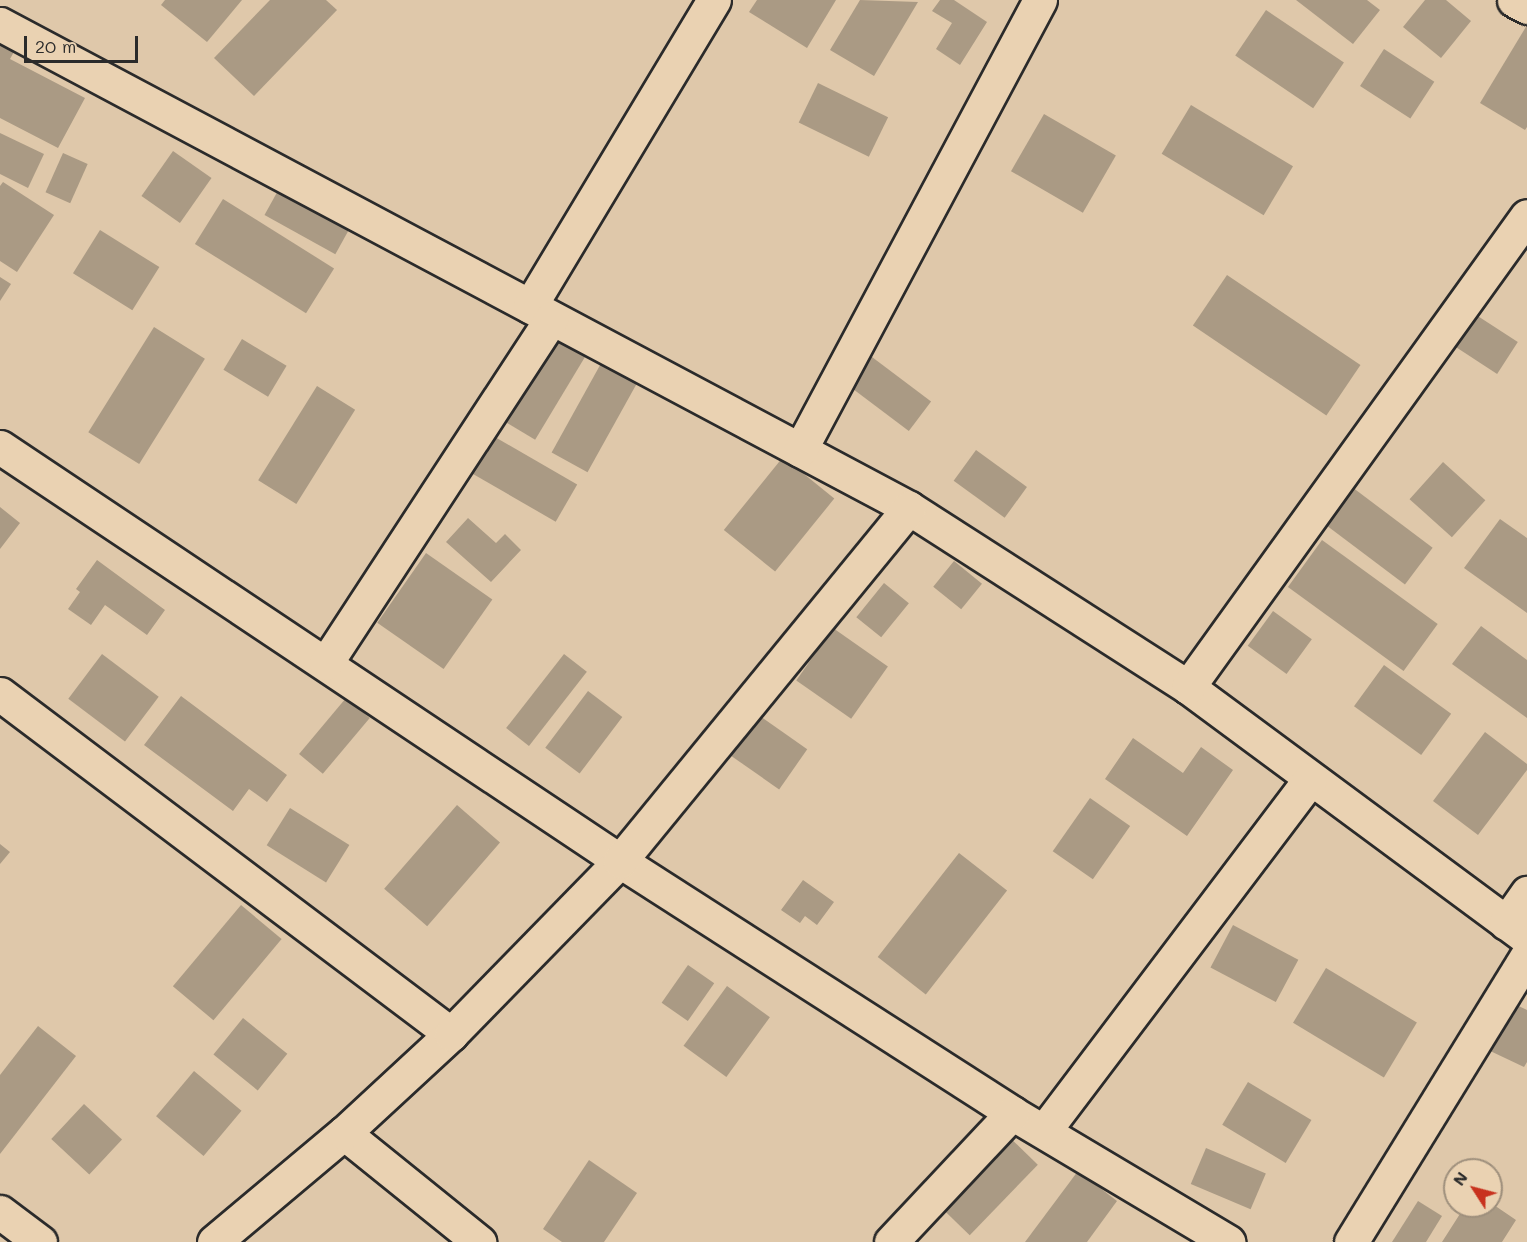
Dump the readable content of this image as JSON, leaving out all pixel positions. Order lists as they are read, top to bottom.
{
  "scale_bar": "20 m",
  "north": "top left"
}
